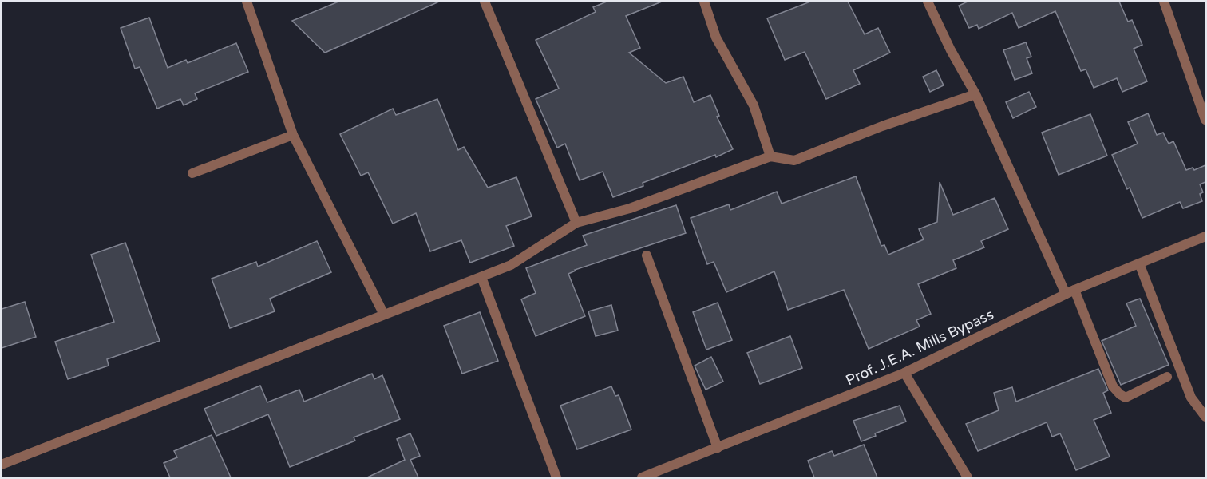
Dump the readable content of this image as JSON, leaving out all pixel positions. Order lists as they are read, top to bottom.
{
  "streets": {
    "street": ["Prof. J.E.A. Mills Bypass"]
  }
}
